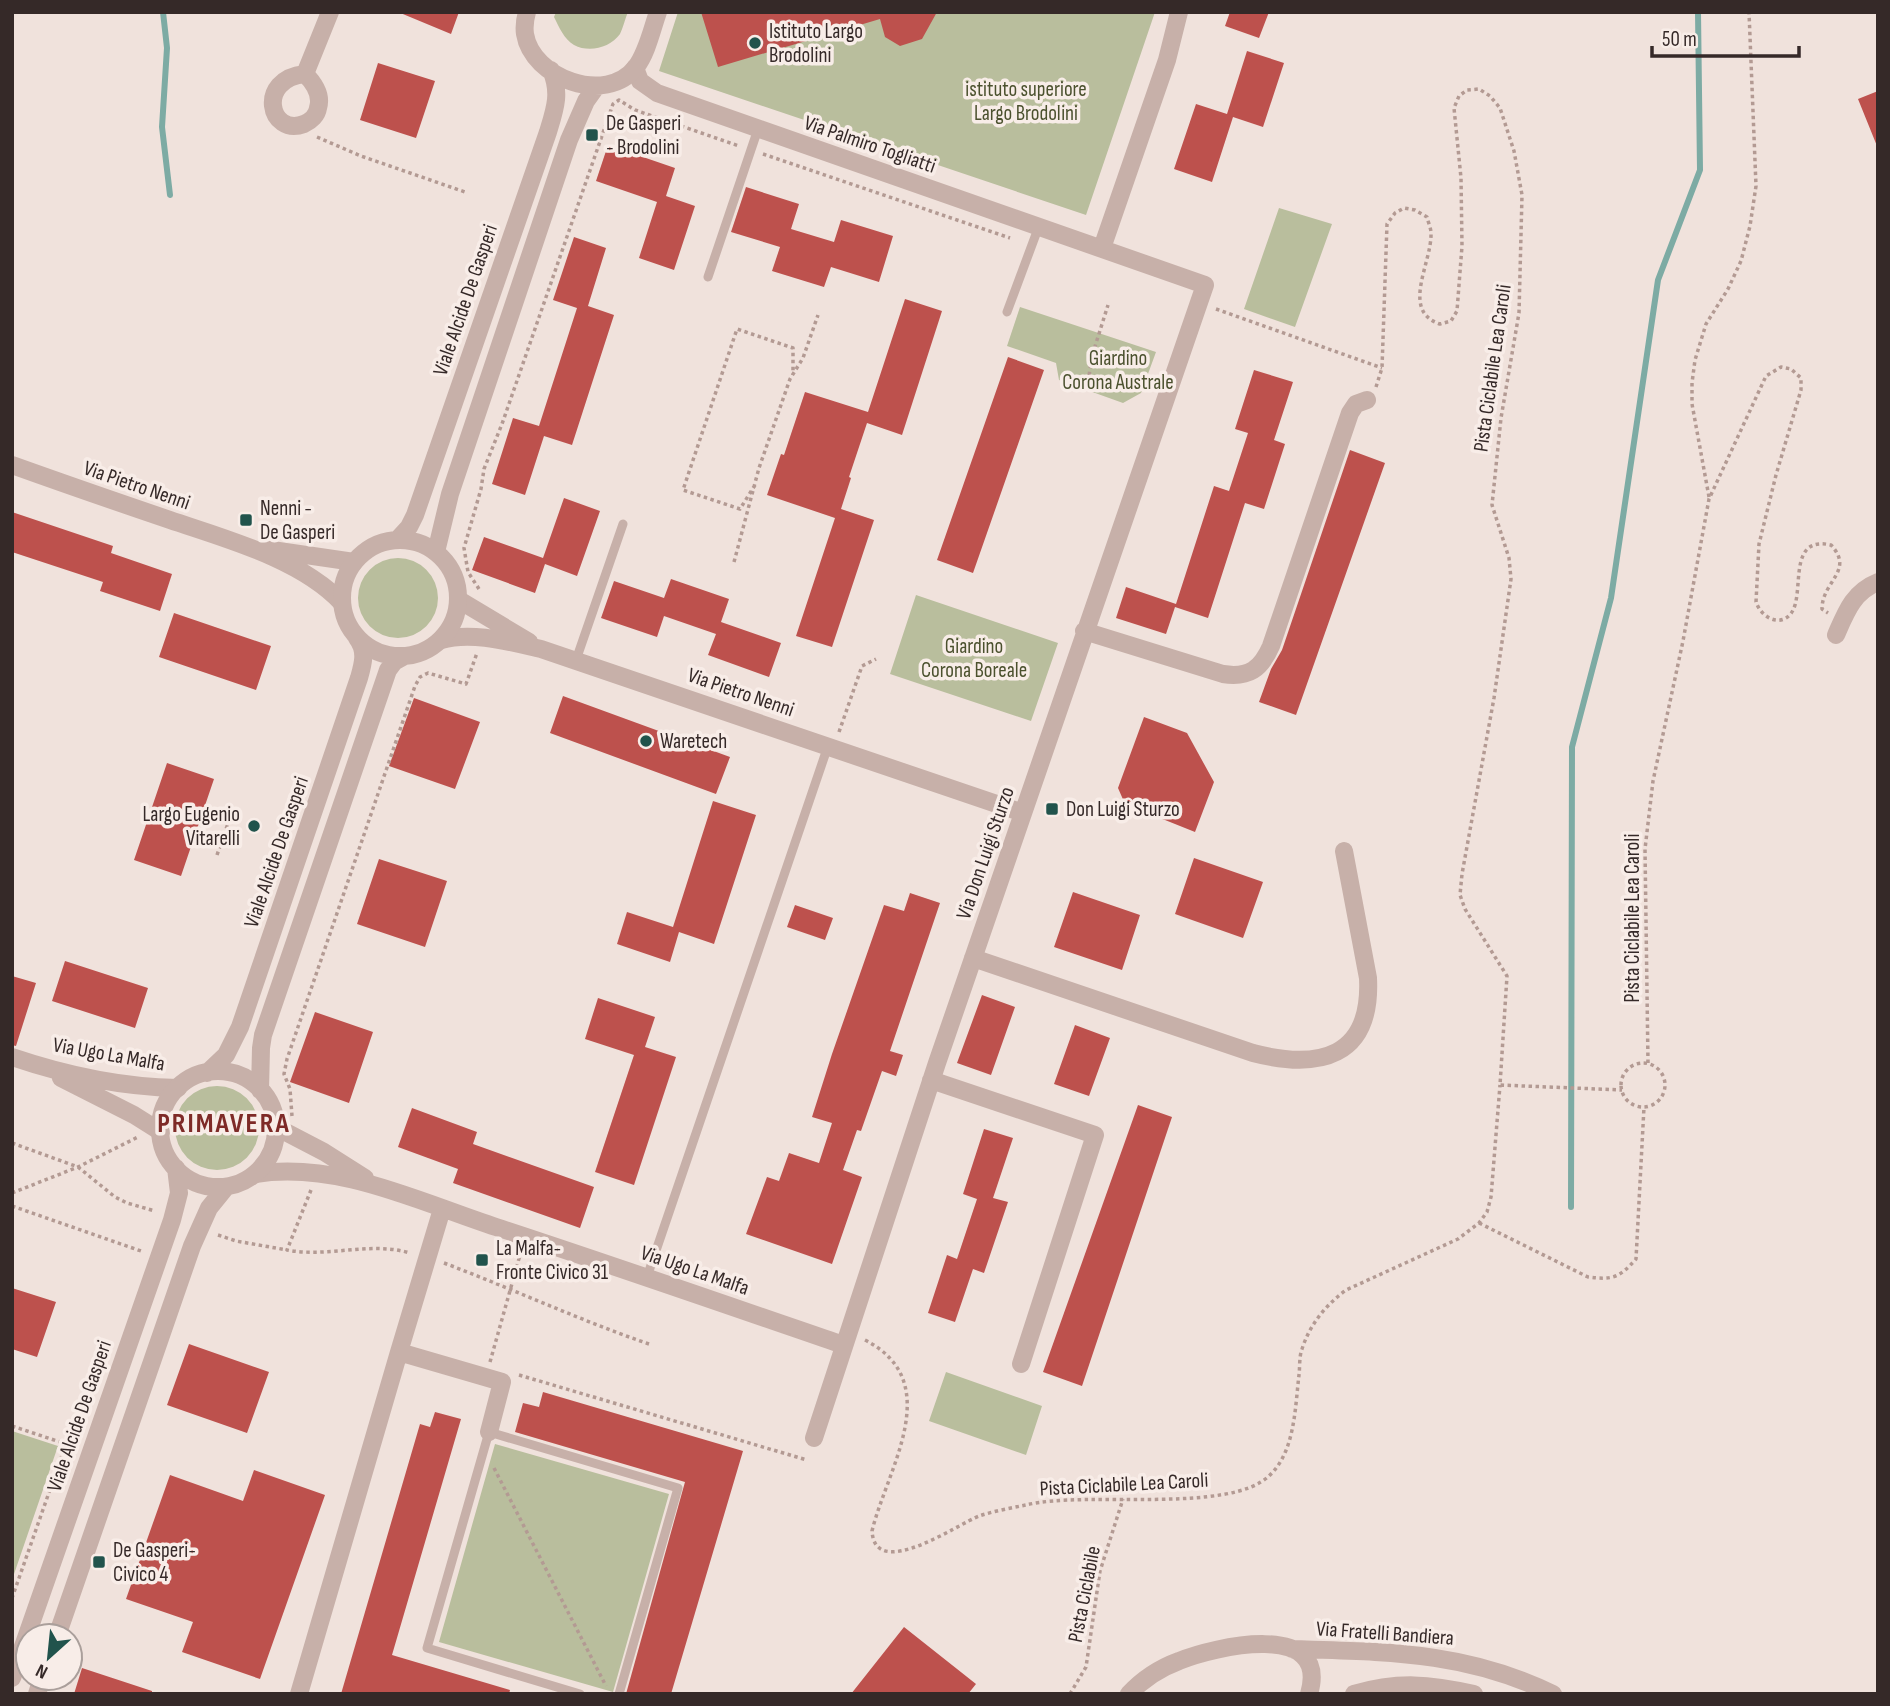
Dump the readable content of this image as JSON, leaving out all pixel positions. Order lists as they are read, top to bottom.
{
  "streets": {
    "street": [
      "Via Palmiro Togliatti",
      "Viale Alcide De Gasperi",
      "Via Pietro Nenni",
      "Via Don Luigi Sturzo",
      "Via Ugo La Malfa",
      "Via Fratelli Bandiera"
    ],
    "path": ["Pista Ciclabile Lea Caroli", "Pista Ciclabile"]
  },
  "crossings": [
    ["Via Palmiro Togliatti", "Via Don Luigi Sturzo"],
    ["Viale Alcide De Gasperi", "Via Pietro Nenni"],
    ["Viale Alcide De Gasperi", "Via Ugo La Malfa"],
    ["Pista Ciclabile Lea Caroli", "Via Don Luigi Sturzo"],
    ["Pista Ciclabile Lea Caroli", "Via Ugo La Malfa"],
    ["Pista Ciclabile Lea Caroli", "Pista Ciclabile"],
    ["Via Pietro Nenni", "Via Don Luigi Sturzo"],
    ["Via Don Luigi Sturzo", "Via Ugo La Malfa"]
  ],
  "districts": ["PRIMAVERA"],
  "parks": ["istituto superiore Largo Brodolini", "Giardino Corona Australe", "Giardino Corona Boreale"],
  "places": {
    "other": ["Istituto Largo Brodolini", "Waretech", "Largo Eugenio Vitarelli"],
    "transit": [
      "De Gasperi - Brodolini",
      "Nenni - De Gasperi",
      "Don Luigi Sturzo",
      "La Malfa- Fronte Civico 31",
      "De Gasperi- Civico 4"
    ]
  },
  "scale_bar": "50 m",
  "north": "bottom left"
}
